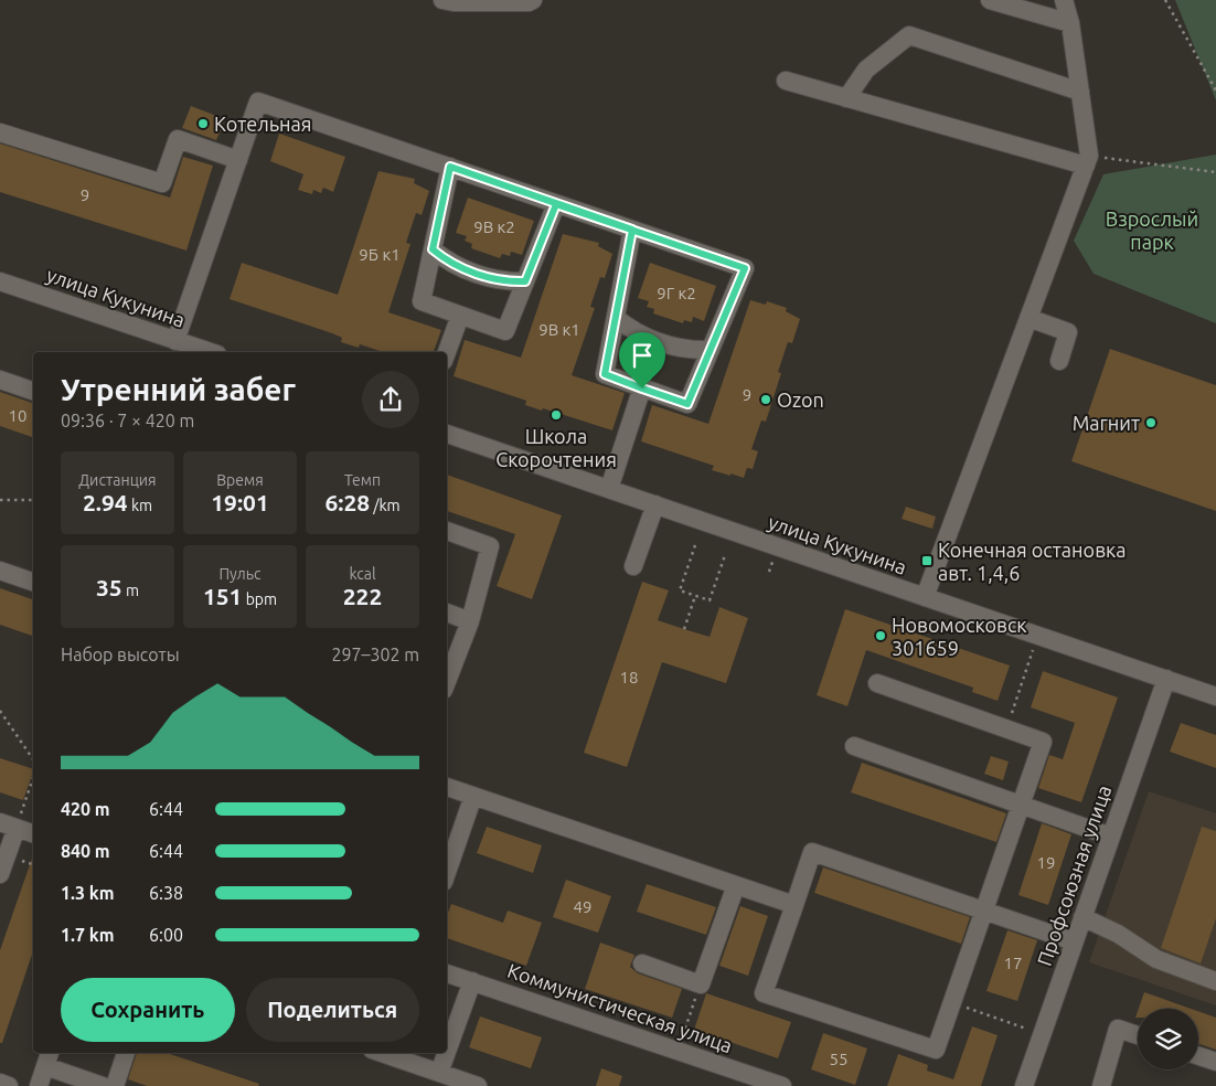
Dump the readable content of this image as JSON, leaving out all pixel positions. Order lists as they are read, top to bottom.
{
  "streets": {
    "street": ["улица Кукунина", "Профсоюзная улица", "Коммунистическая улица"]
  },
  "crossings": [
    ["улица Кукунина", "Профсоюзная улица"]
  ],
  "parks": ["Взрослый парк"],
  "places": {
    "other": [
      "Котельная",
      "Ozon",
      "Школа Скорочтения",
      "Магнит",
      "Новомосковск 301659"
    ],
    "transit": ["Конечная остановка авт. 1,4,6"]
  },
  "house_numbers": [
    "9",
    "9В к2",
    "9Б к1",
    "9Г к2",
    "9В к1",
    "9",
    "10",
    "18",
    "19",
    "49",
    "17",
    "55"
  ],
  "page": {
    "heading": ["Утренний забег", "09:36 · 7 × 420 m"],
    "stats": [
      ["Дистанция", "2.94 km"],
      ["Время", "19:01"],
      ["Темп", "6:28 /km"],
      ["35 m"],
      ["Пульс", "151 bpm"],
      ["kcal", "222"]
    ],
    "chart": ["Набор высоты", "297–302 m"],
    "list": [
      {
        "name": "420 m",
        "note": "6:44"
      },
      {
        "name": "840 m",
        "note": "6:44"
      },
      {
        "name": "1.3 km",
        "note": "6:38"
      },
      {
        "name": "1.7 km",
        "note": "6:00"
      }
    ],
    "buttons": ["Сохранить", "Поделиться"]
  }
}
